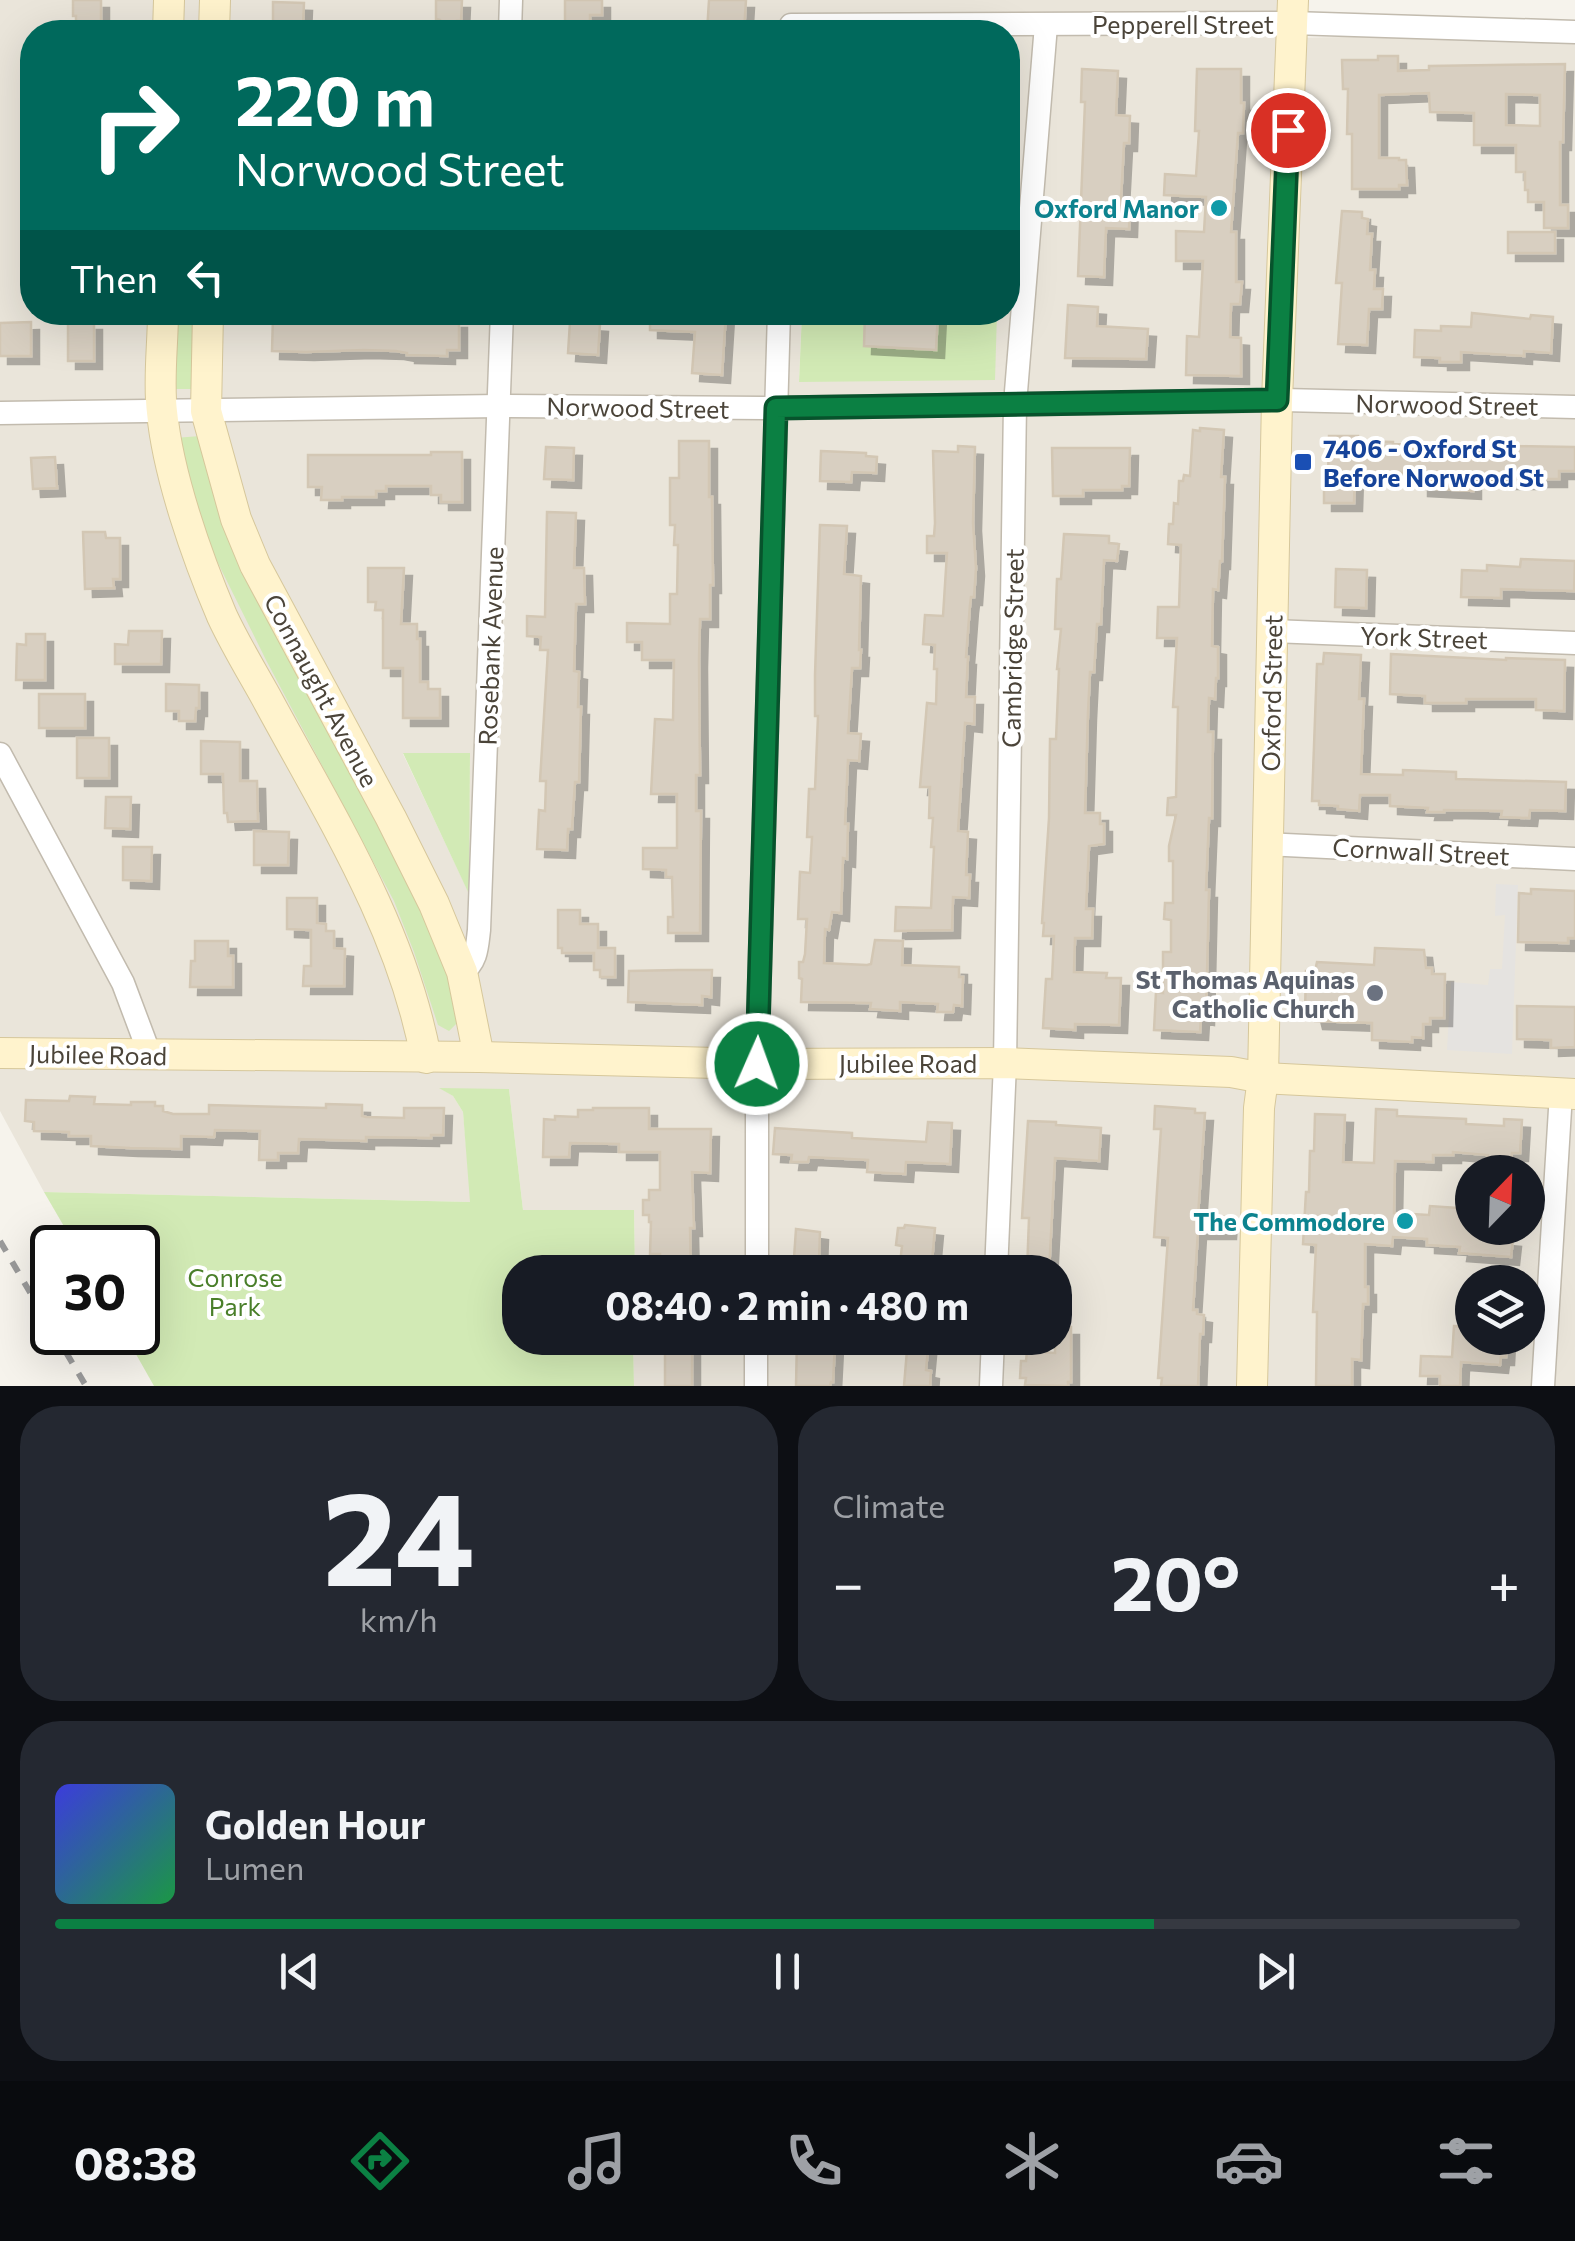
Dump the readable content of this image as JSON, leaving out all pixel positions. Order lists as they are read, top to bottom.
{
  "streets": {
    "main road": ["Connaught Avenue", "Oxford Street", "Jubilee Road"],
    "street": [
      "Pepperell Street",
      "Norwood Street",
      "York Street",
      "Rosebank Avenue",
      "Cambridge Street",
      "Cornwall Street"
    ]
  },
  "crossings": [
    ["Pepperell Street", "Cambridge Street"],
    ["Pepperell Street", "Oxford Street"],
    ["Norwood Street", "Rosebank Avenue"],
    ["Norwood Street", "Cambridge Street"],
    ["Norwood Street", "Connaught Avenue"],
    ["Norwood Street", "Oxford Street"],
    ["York Street", "Oxford Street"],
    ["Rosebank Avenue", "Connaught Avenue"],
    ["Cambridge Street", "Jubilee Road"],
    ["Connaught Avenue", "Jubilee Road"],
    ["Oxford Street", "Cornwall Street"],
    ["Oxford Street", "Jubilee Road"]
  ],
  "parks": ["Conrose Park"],
  "places": {
    "other": ["Oxford Manor", "St Thomas Aquinas Catholic Church", "The Commodore"],
    "transit": ["7406 - Oxford St Before Norwood St"]
  },
  "north": "top right",
  "page": {
    "turn": ["220 m", "Norwood Street"],
    "then": "Then",
    "limit": "30",
    "trip": "08:40 · 2 min · 480 m",
    "tile": [
      ["24", "km/h"],
      "Climate"
    ],
    "heat": ["−", "20°", "+"],
    "song": ["Golden Hour", "Lumen"],
    "tabs": "08:38"
  }
}
